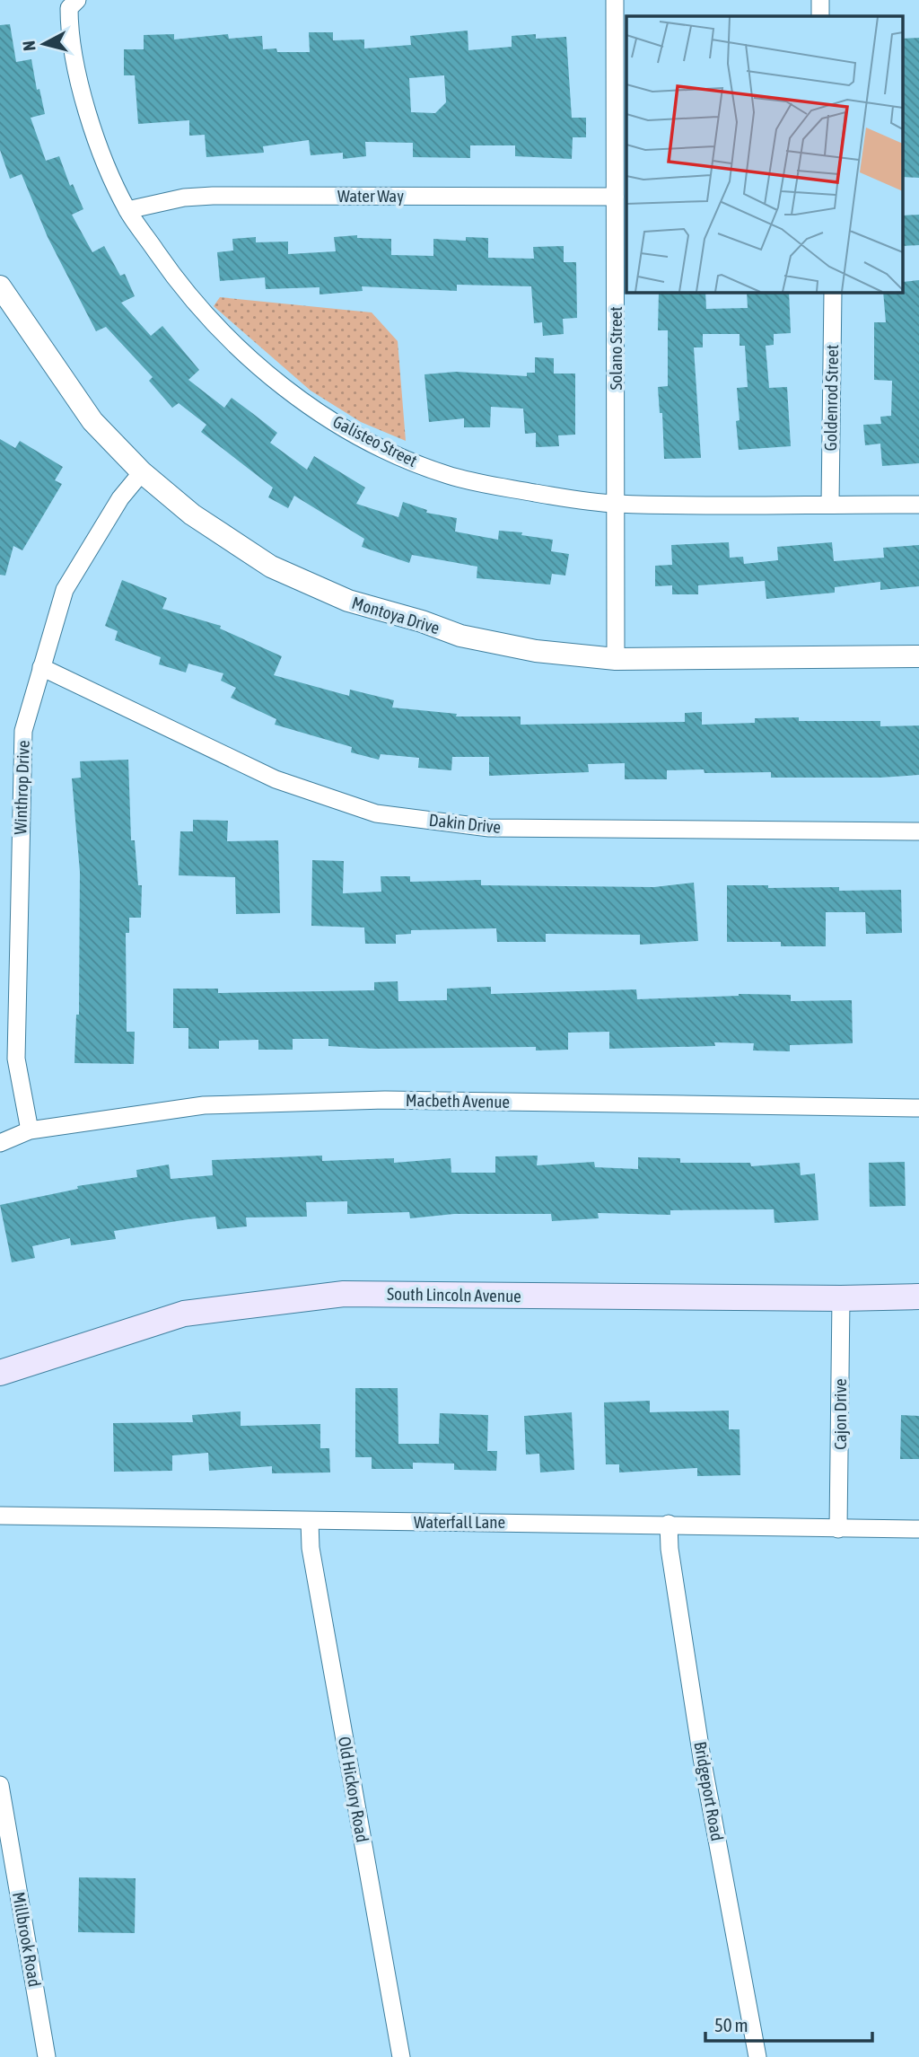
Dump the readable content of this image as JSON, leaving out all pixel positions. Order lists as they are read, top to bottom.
{
  "streets": {
    "main road": ["South Lincoln Avenue"],
    "street": [
      "Water Way",
      "Solano Street",
      "Goldenrod Street",
      "Galisteo Street",
      "Montoya Drive",
      "Winthrop Drive",
      "Dakin Drive",
      "Macbeth Avenue",
      "Cajon Drive",
      "Waterfall Lane",
      "Old Hickory Road",
      "Bridgeport Road",
      "Millbrook Road"
    ]
  },
  "crossings": [
    ["Water Way", "Solano Street"],
    ["Water Way", "Galisteo Street"],
    ["Solano Street", "Galisteo Street"],
    ["Solano Street", "Montoya Drive"],
    ["Goldenrod Street", "Galisteo Street"],
    ["Montoya Drive", "Winthrop Drive"],
    ["Winthrop Drive", "Dakin Drive"],
    ["Winthrop Drive", "Macbeth Avenue"],
    ["South Lincoln Avenue", "Cajon Drive"],
    ["Cajon Drive", "Waterfall Lane"],
    ["Waterfall Lane", "Old Hickory Road"],
    ["Waterfall Lane", "Bridgeport Road"]
  ],
  "scale_bar": "50 m",
  "north": "left"
}
